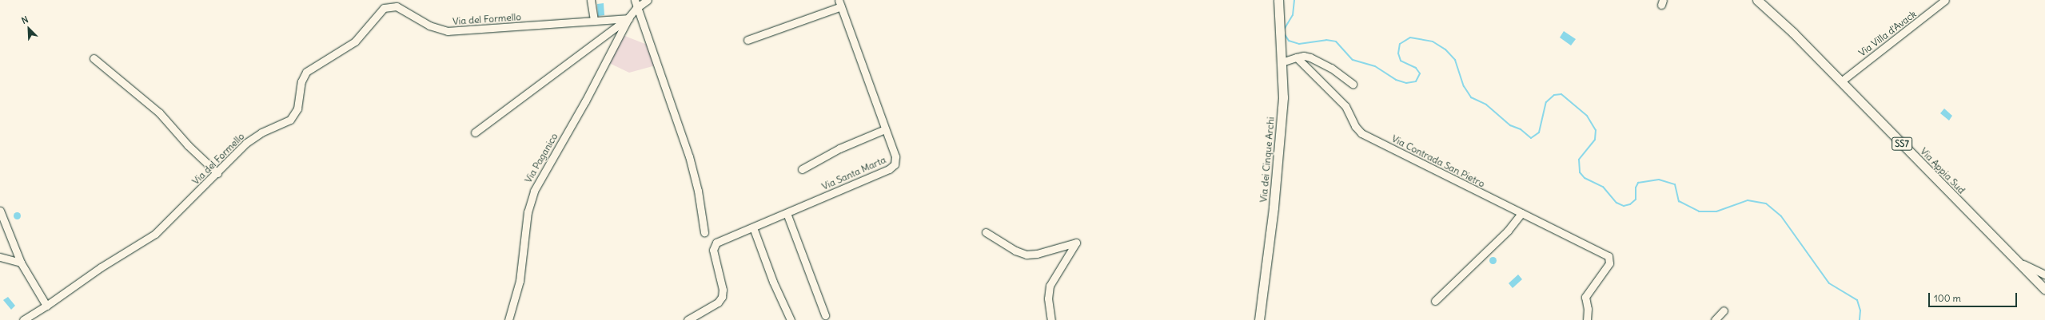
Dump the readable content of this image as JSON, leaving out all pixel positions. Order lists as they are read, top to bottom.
{
  "streets": {
    "main road": ["SS7", "Via dei Cinque Archi", "Via Appia Sud"],
    "street": [
      "Via del Formello",
      "Via Villa d'Avack",
      "Via Paganico",
      "Via Contrada San Pietro",
      "Via Santa Marta"
    ]
  },
  "crossings": [
    ["Via del Formello", "Via Paganico"],
    ["Via Villa d'Avack", "Via Appia Sud"]
  ],
  "scale_bar": "100 m",
  "north": "top left"
}
